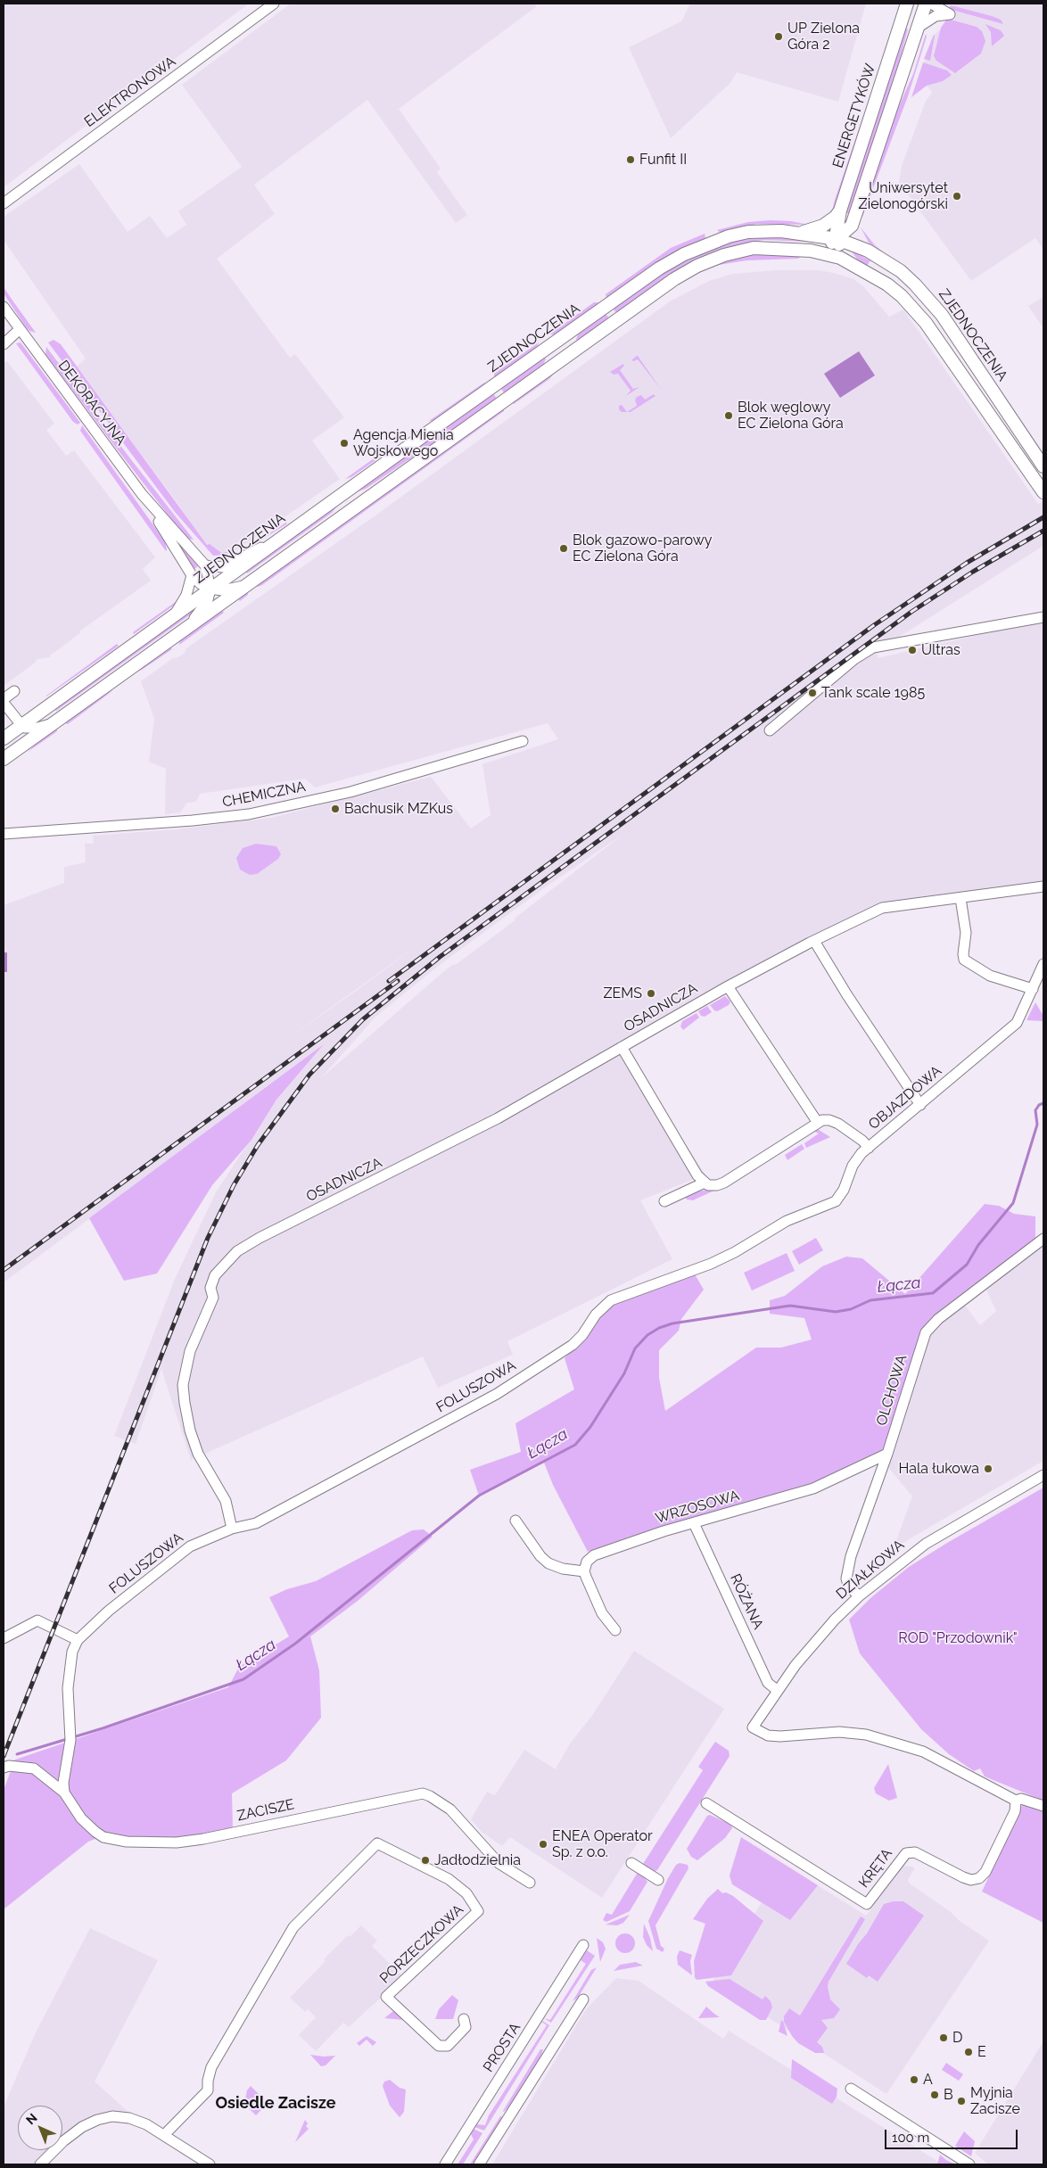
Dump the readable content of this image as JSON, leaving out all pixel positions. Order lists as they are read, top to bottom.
{
  "streets": {
    "main road": ["ENERGETYKÓW", "ZJEDNOCZENIA"],
    "street": [
      "ELEKTRONOWA",
      "DEKORACYJNA",
      "CHEMICZNA",
      "OSADNICZA",
      "OBJAZDOWA",
      "FOLUSZOWA",
      "OLCHOWA",
      "WRZOSOWA",
      "DZIAŁKOWA",
      "RÓŻANA",
      "ZACISZE",
      "KRĘTA",
      "PORZECZKOWA",
      "PROSTA"
    ]
  },
  "crossings": [
    ["ENERGETYKÓW", "ZJEDNOCZENIA"],
    ["ZJEDNOCZENIA", "DEKORACYJNA"],
    ["OSADNICZA", "FOLUSZOWA"],
    ["OBJAZDOWA", "FOLUSZOWA"],
    ["FOLUSZOWA", "ZACISZE"],
    ["OLCHOWA", "WRZOSOWA"],
    ["OLCHOWA", "DZIAŁKOWA"],
    ["WRZOSOWA", "RÓŻANA"],
    ["DZIAŁKOWA", "RÓŻANA"],
    ["DZIAŁKOWA", "KRĘTA"]
  ],
  "districts": ["Osiedle Zacisze"],
  "water": ["Łącza"],
  "parks": ["ROD \"Przodownik\""],
  "places": [
    "UP Zielona Góra 2",
    "Funfit II",
    "Uniwersytet Zielonogórski",
    "Blok węglowy EC Zielona Góra",
    "Agencja Mienia Wojskowego",
    "Blok gazowo-parowy EC Zielona Góra",
    "Ultras",
    "Tank scale 1985",
    "Bachusik MZKus",
    "ZEMS",
    "Hala łukowa",
    "ENEA Operator Sp. z o.o.",
    "Jadłodzielnia",
    "D",
    "E",
    "A",
    "B",
    "Myjnia Zacisze"
  ],
  "scale_bar": "100 m",
  "north": "top left"
}
